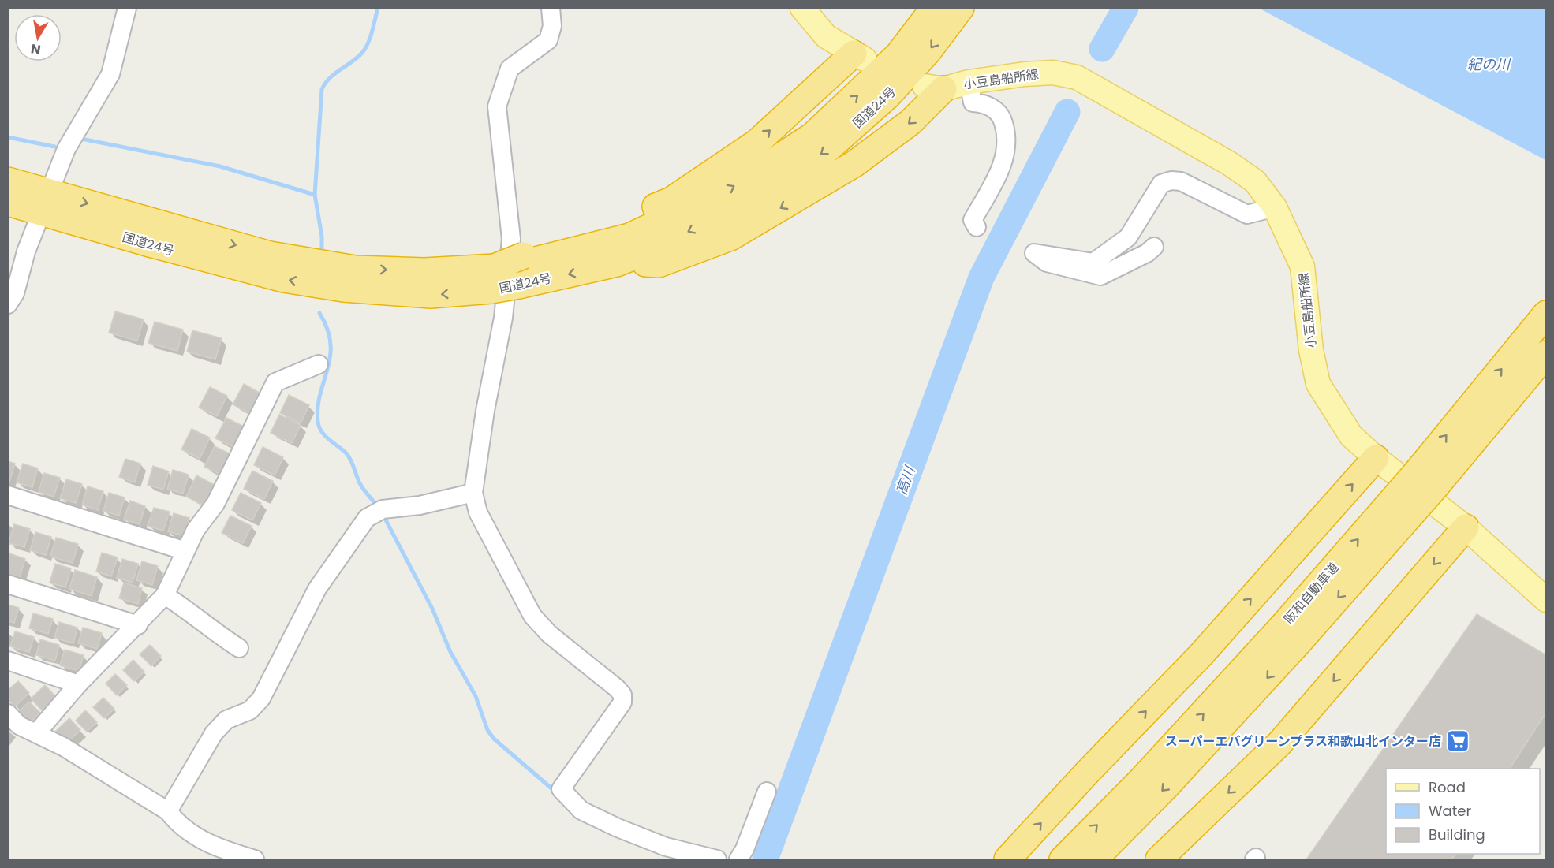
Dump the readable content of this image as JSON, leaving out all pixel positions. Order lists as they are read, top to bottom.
{
  "streets": {
    "highway": ["国道24号", "阪和自動車道"],
    "main road": ["小豆島船所線"]
  },
  "water": ["紀の川", "高川"],
  "places": {
    "supermarket": ["スーパーエバグリーンプラス和歌山北インター店"]
  },
  "legend": ["Road", "Water", "Building"],
  "north": "bottom"
}
